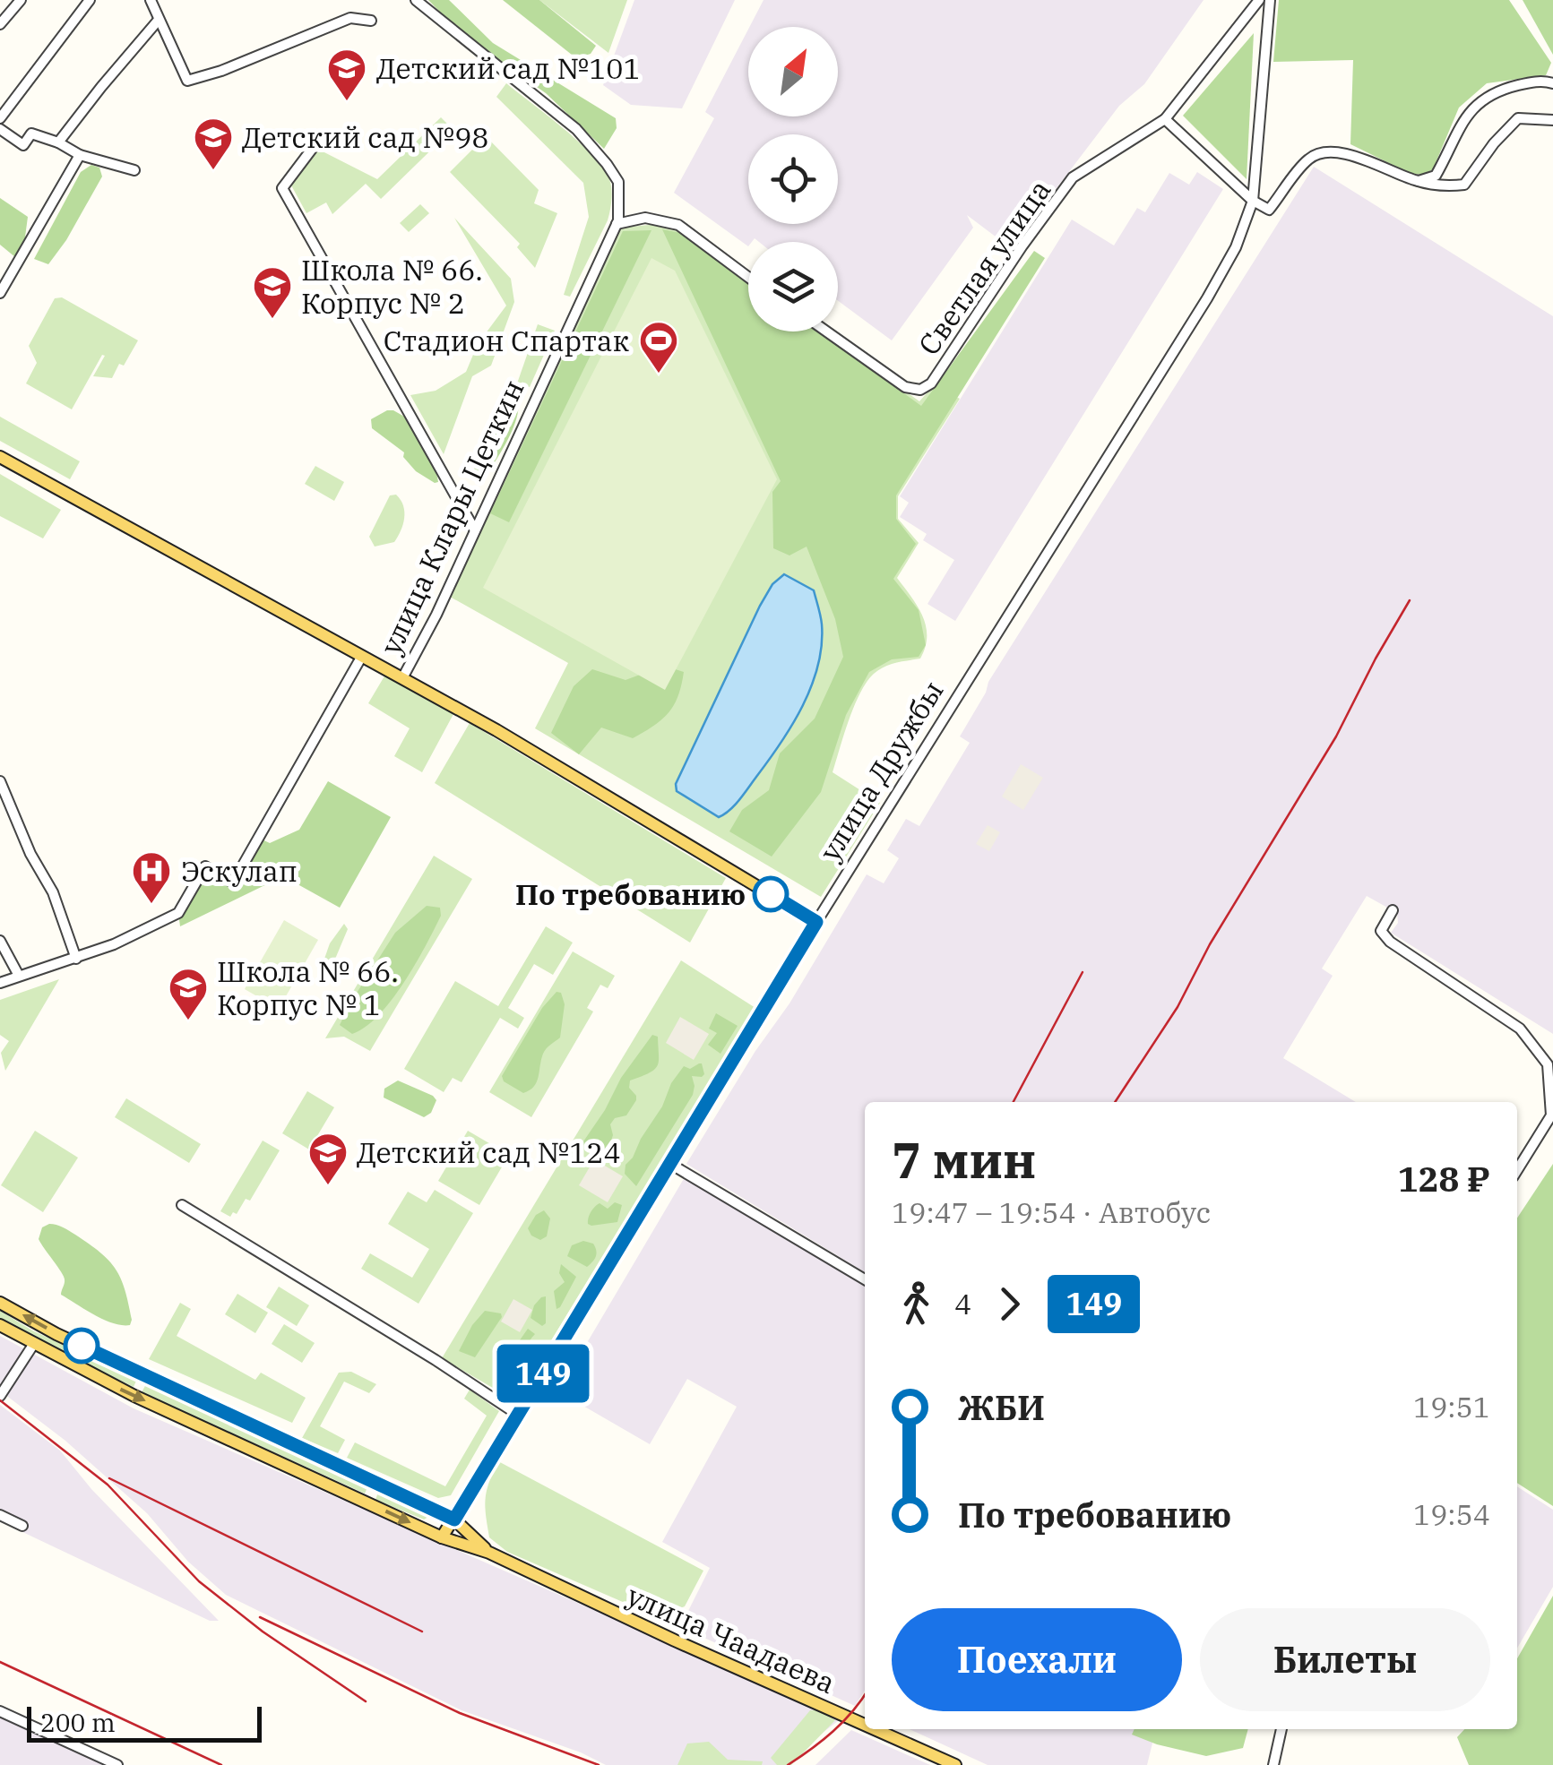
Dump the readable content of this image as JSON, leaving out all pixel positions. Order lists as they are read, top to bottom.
{
  "streets": {
    "main road": ["улица Клары Цеткин", "улица Дружбы", "улица Чаадаева"],
    "street": ["Светлая улица"]
  },
  "crossings": [
    ["улица Клары Цеткин", "улица Дружбы"],
    ["улица Дружбы", "улица Чаадаева"]
  ],
  "places": {
    "school or university": [
      "Детский сад №101",
      "Детский сад №98",
      "Школа № 66. Корпус № 2",
      "Школа № 66. Корпус № 1",
      "Детский сад №124"
    ],
    "sports": ["Стадион Спартак"],
    "other": ["По требованию"],
    "hospital": ["Эскулап"]
  },
  "lines": ["bus line 149"],
  "scale_bar": "200 m",
  "north": "top right",
  "page": {
    "on_map": "149",
    "heading": ["7 мин", "19:47 – 19:54 · Автобус", "128 ₽"],
    "legs": ["4", "149"],
    "list": [
      {
        "name": "ЖБИ",
        "value": "19:51"
      },
      {
        "name": "По требованию",
        "value": "19:54"
      }
    ],
    "buttons": ["Поехали", "Билеты"],
    "scale": "200 m"
  }
}
